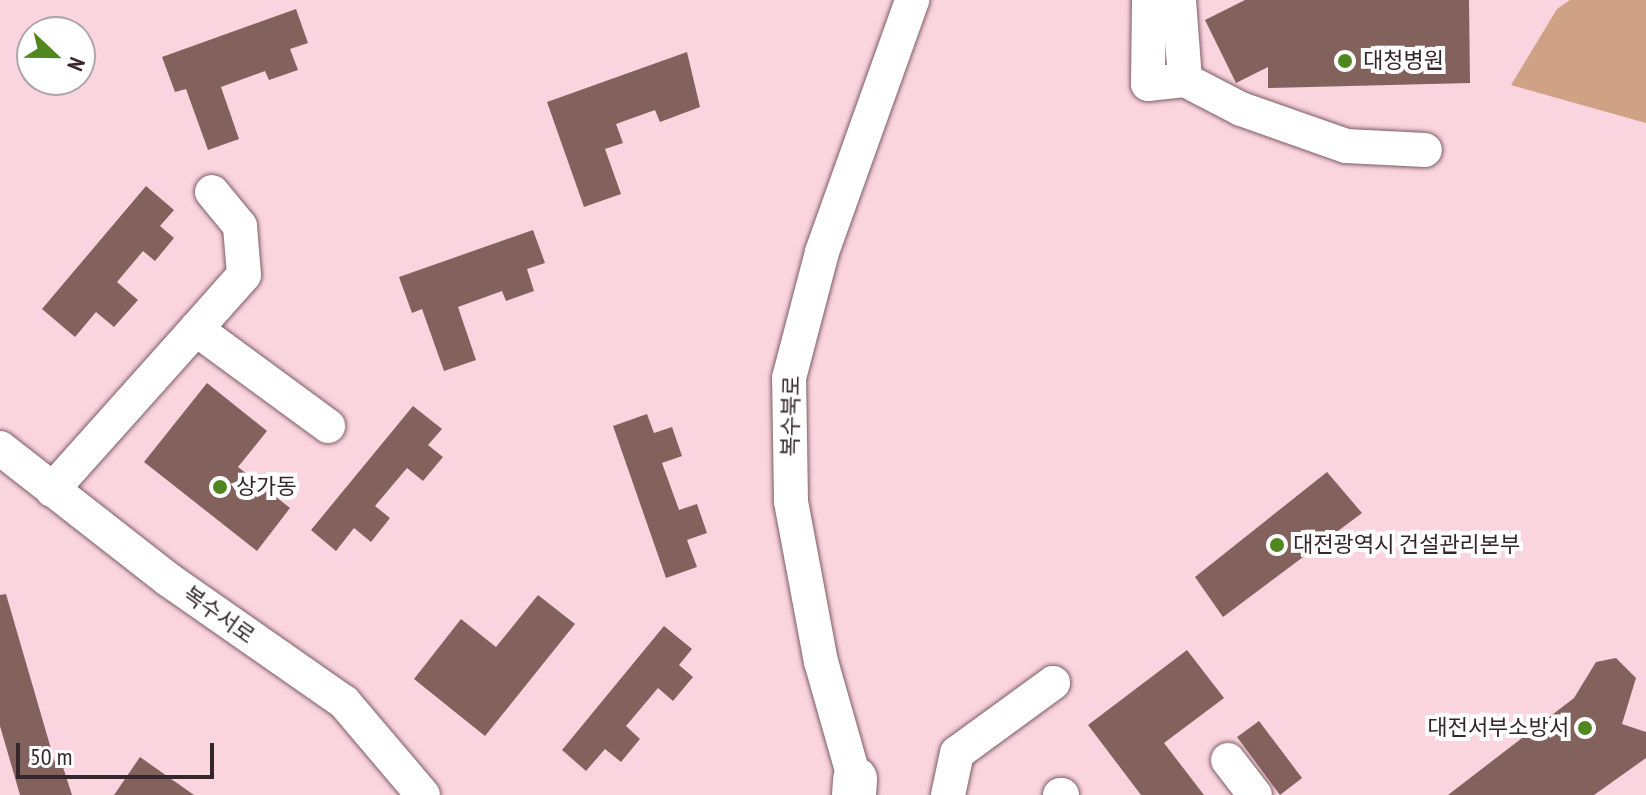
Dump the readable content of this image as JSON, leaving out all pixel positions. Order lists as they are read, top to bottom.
{
  "streets": {
    "street": ["복수북로", "복수서로"]
  },
  "places": [
    "대청병원",
    "상가동",
    "대전광역시 건설관리본부",
    "대전서부소방서"
  ],
  "scale_bar": "50 m",
  "north": "right"
}
